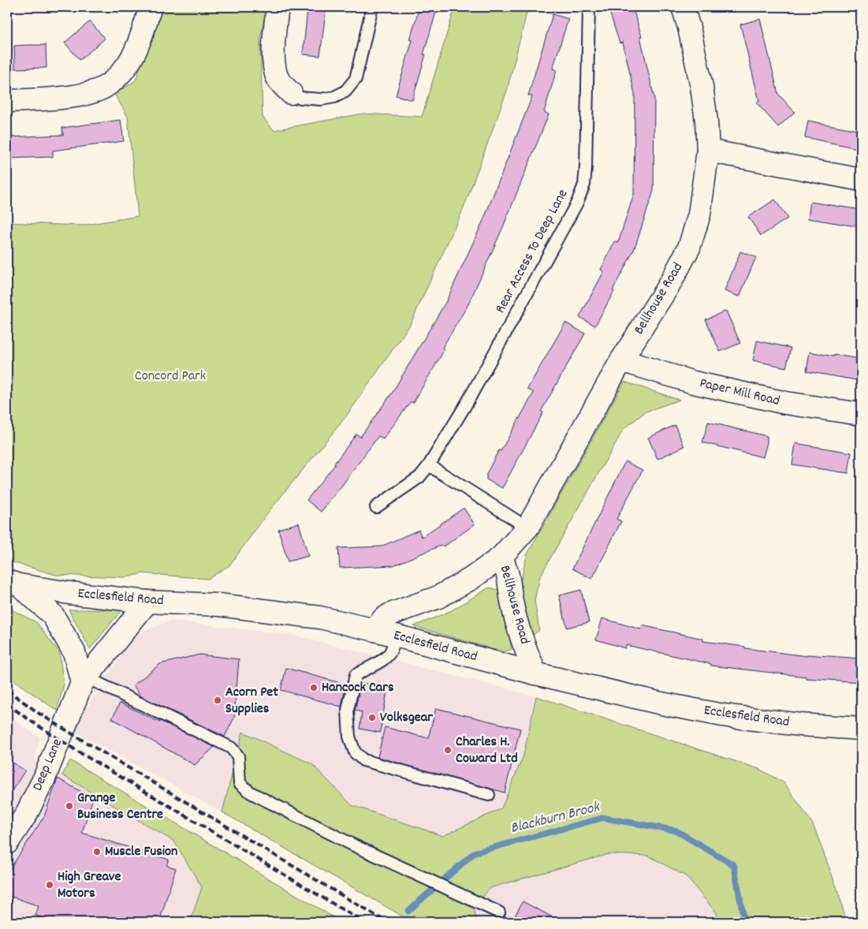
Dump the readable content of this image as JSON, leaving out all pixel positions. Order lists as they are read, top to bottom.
{
  "streets": {
    "main road": [
      "Bellhouse Road",
      "Paper Mill Road",
      "Ecclesfield Road",
      "Deep Lane"
    ],
    "lane": ["Rear Access To Deep Lane"]
  },
  "crossings": [
    ["Bellhouse Road", "Paper Mill Road"],
    ["Bellhouse Road", "Ecclesfield Road"],
    ["Ecclesfield Road", "Deep Lane"]
  ],
  "water": ["Blackburn Brook"],
  "parks": ["Concord Park"],
  "places": [
    "Hancock Cars",
    "Acorn Pet Supplies",
    "Volksgear",
    "Charles H. Coward Ltd",
    "Grange Business Centre",
    "Muscle Fusion",
    "High Greave Motors"
  ]
}
